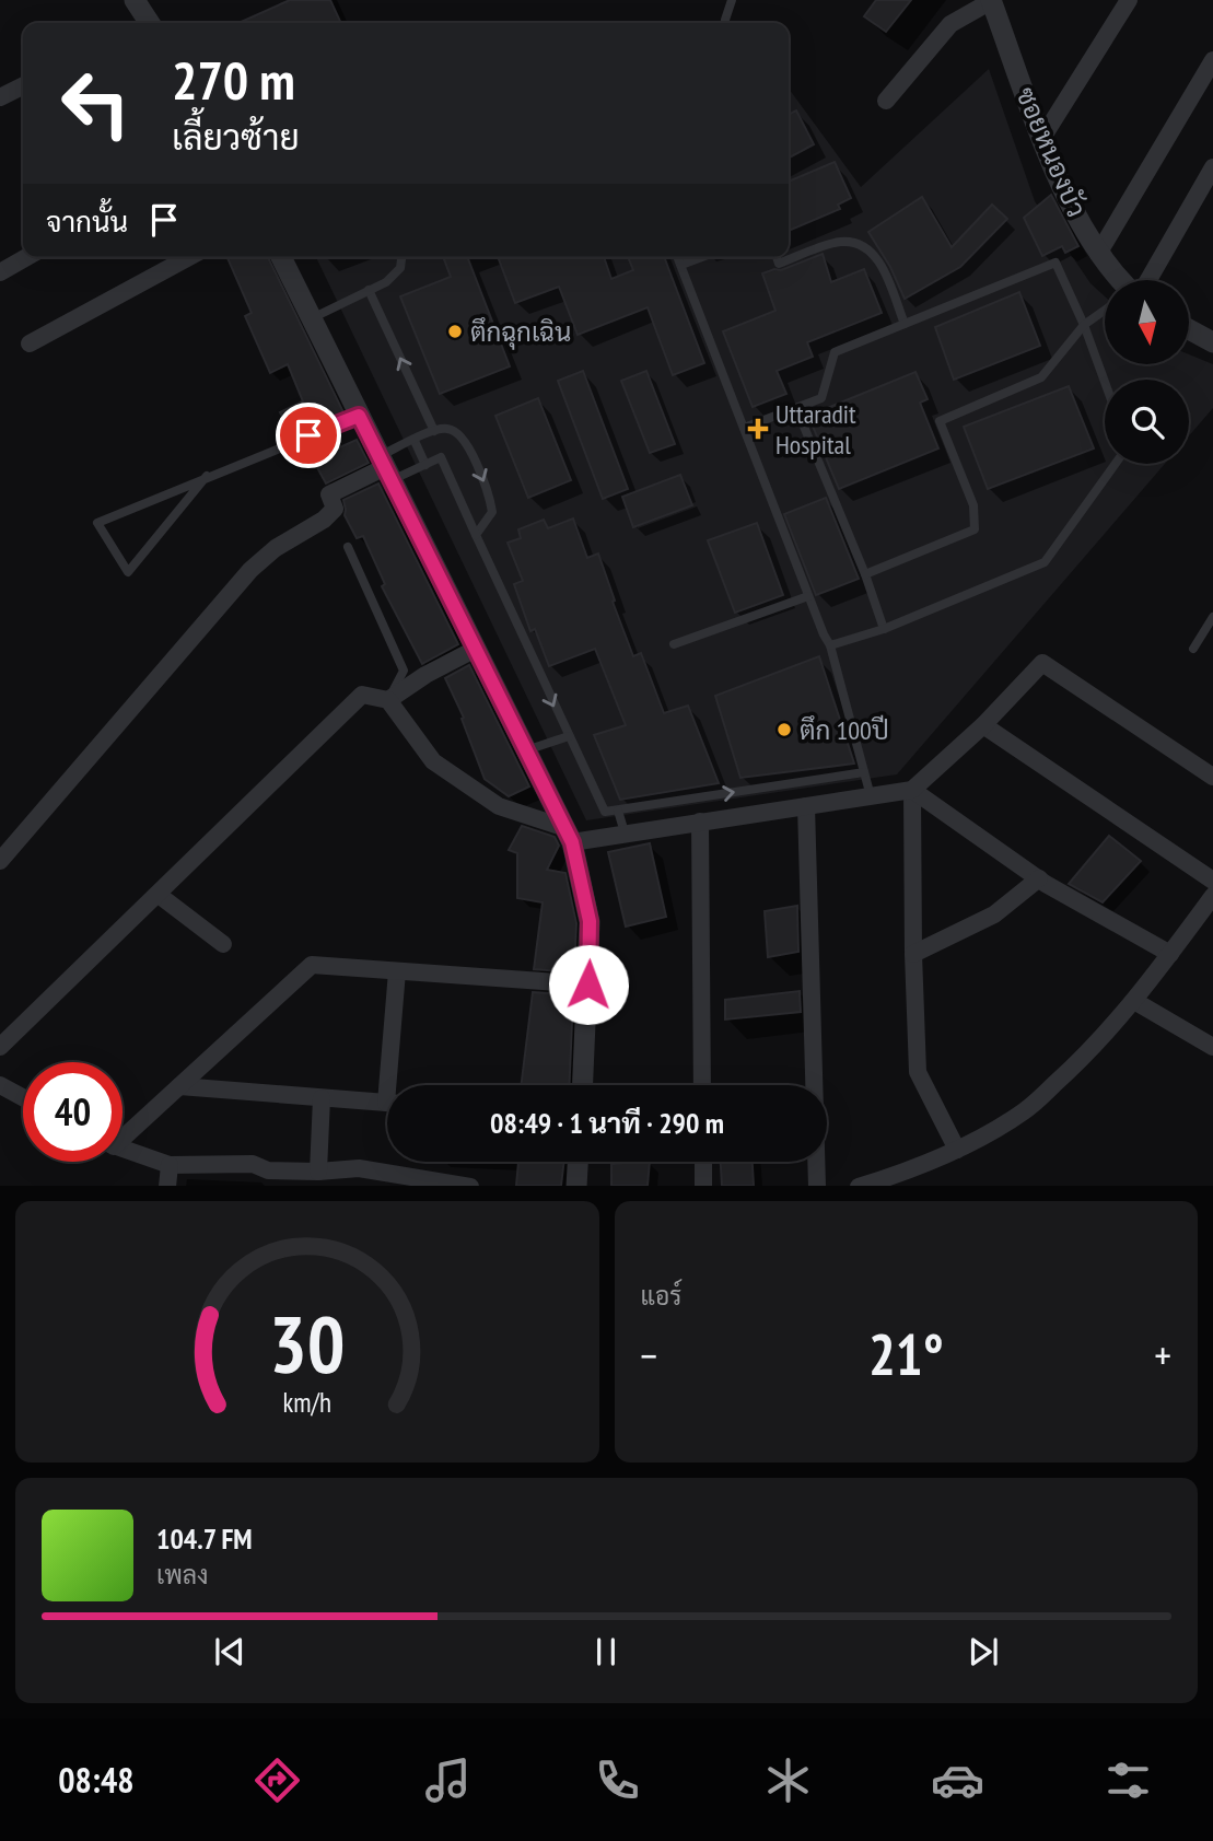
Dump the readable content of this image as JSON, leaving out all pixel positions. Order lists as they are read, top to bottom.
{
  "streets": {
    "street": ["ซอยหนองบัว"]
  },
  "places": {
    "other": ["ตึกฉุกเฉิน", "ตึก 100ปี"],
    "health": ["Uttaradit Hospital"]
  },
  "north": "bottom",
  "page": {
    "turn": ["270 m", "เลี้ยวซ้าย"],
    "then": "จากนั้น",
    "limit": "40",
    "trip": "08:49 · 1 นาที · 290 m",
    "tile": "แอร์",
    "heat": ["−", "21°", "+"],
    "song": ["104.7 FM", "เพลง"],
    "tabs": "08:48",
    "gauge": ["30", "km/h"]
  }
}
